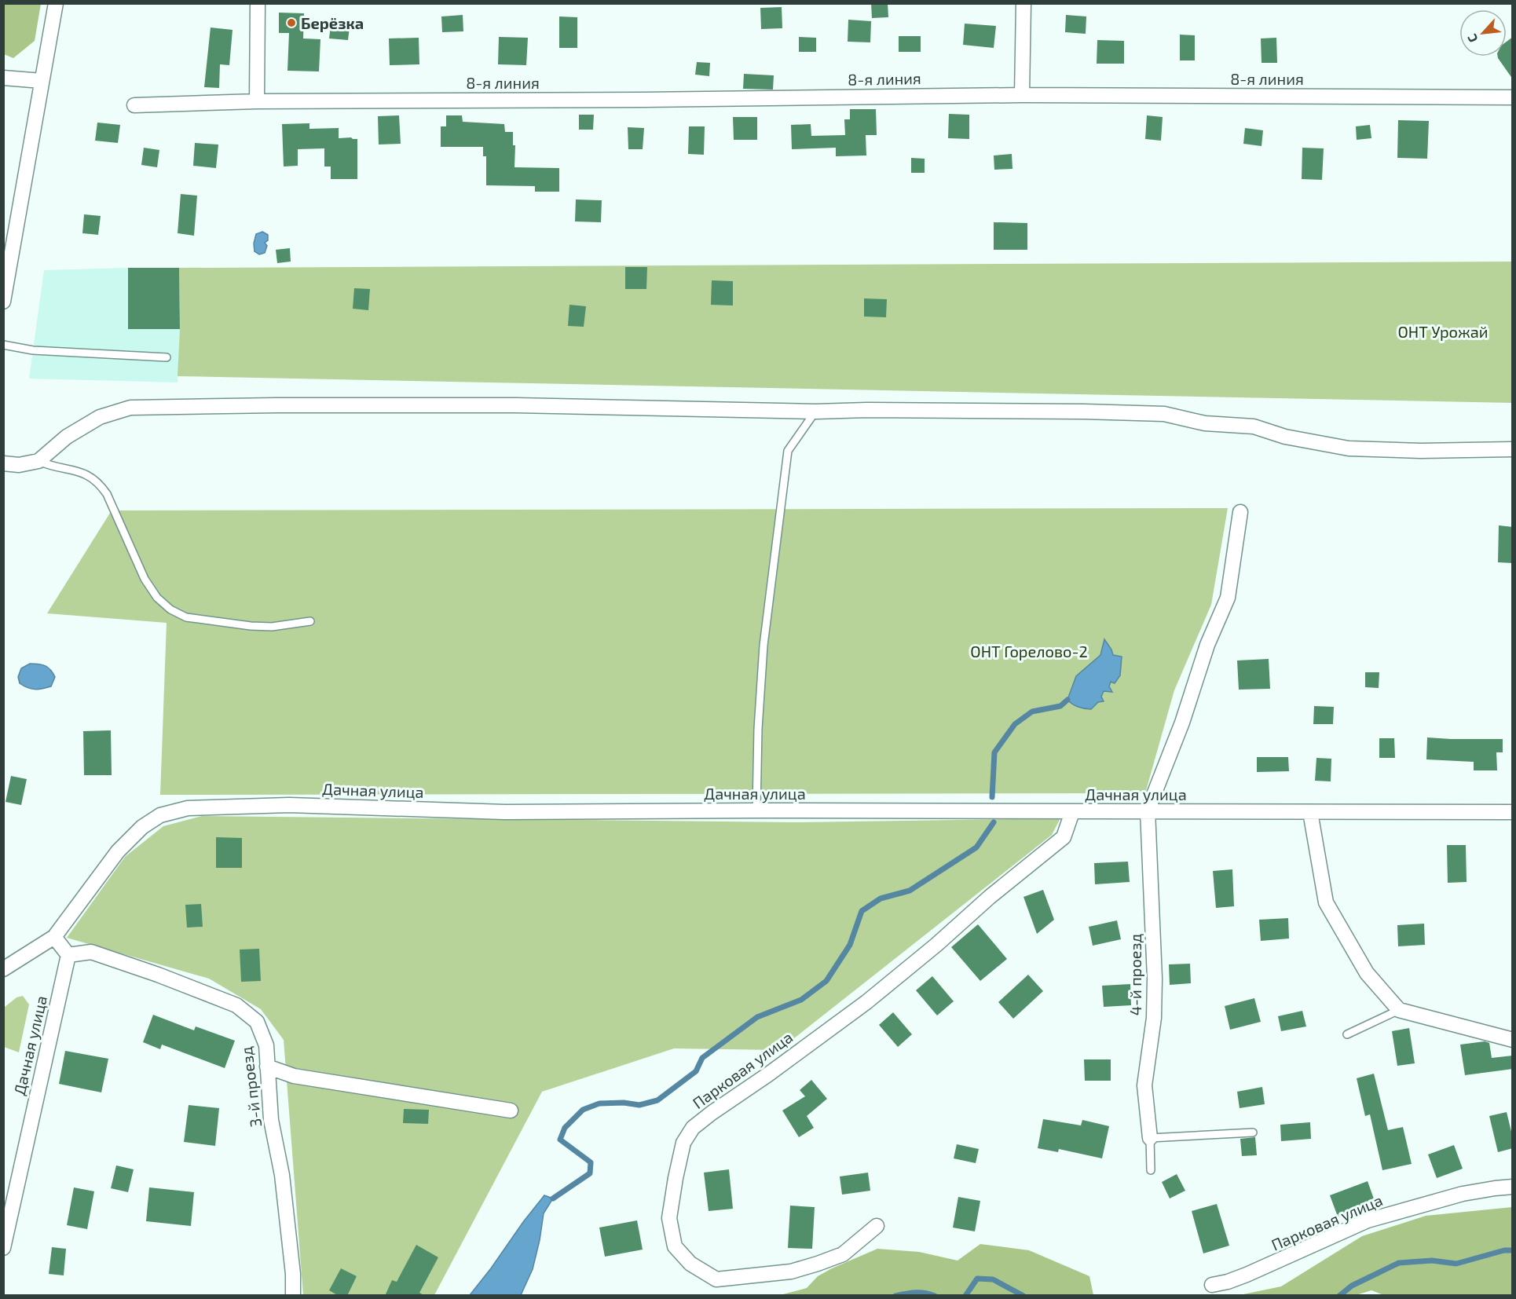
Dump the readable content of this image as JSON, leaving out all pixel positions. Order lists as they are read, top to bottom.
{
  "streets": {
    "street": [
      "8-я линия",
      "Дачная улица",
      "4-й проезд",
      "Парковая улица",
      "3-й проезд"
    ]
  },
  "crossings": [
    ["Дачная улица", "4-й проезд"],
    ["Дачная улица", "Парковая улица"],
    ["Дачная улица", "3-й проезд"]
  ],
  "parks": ["ОНТ Урожай", "ОНТ Горелово-2"],
  "places": ["Берёзка"],
  "north": "bottom left"
}
